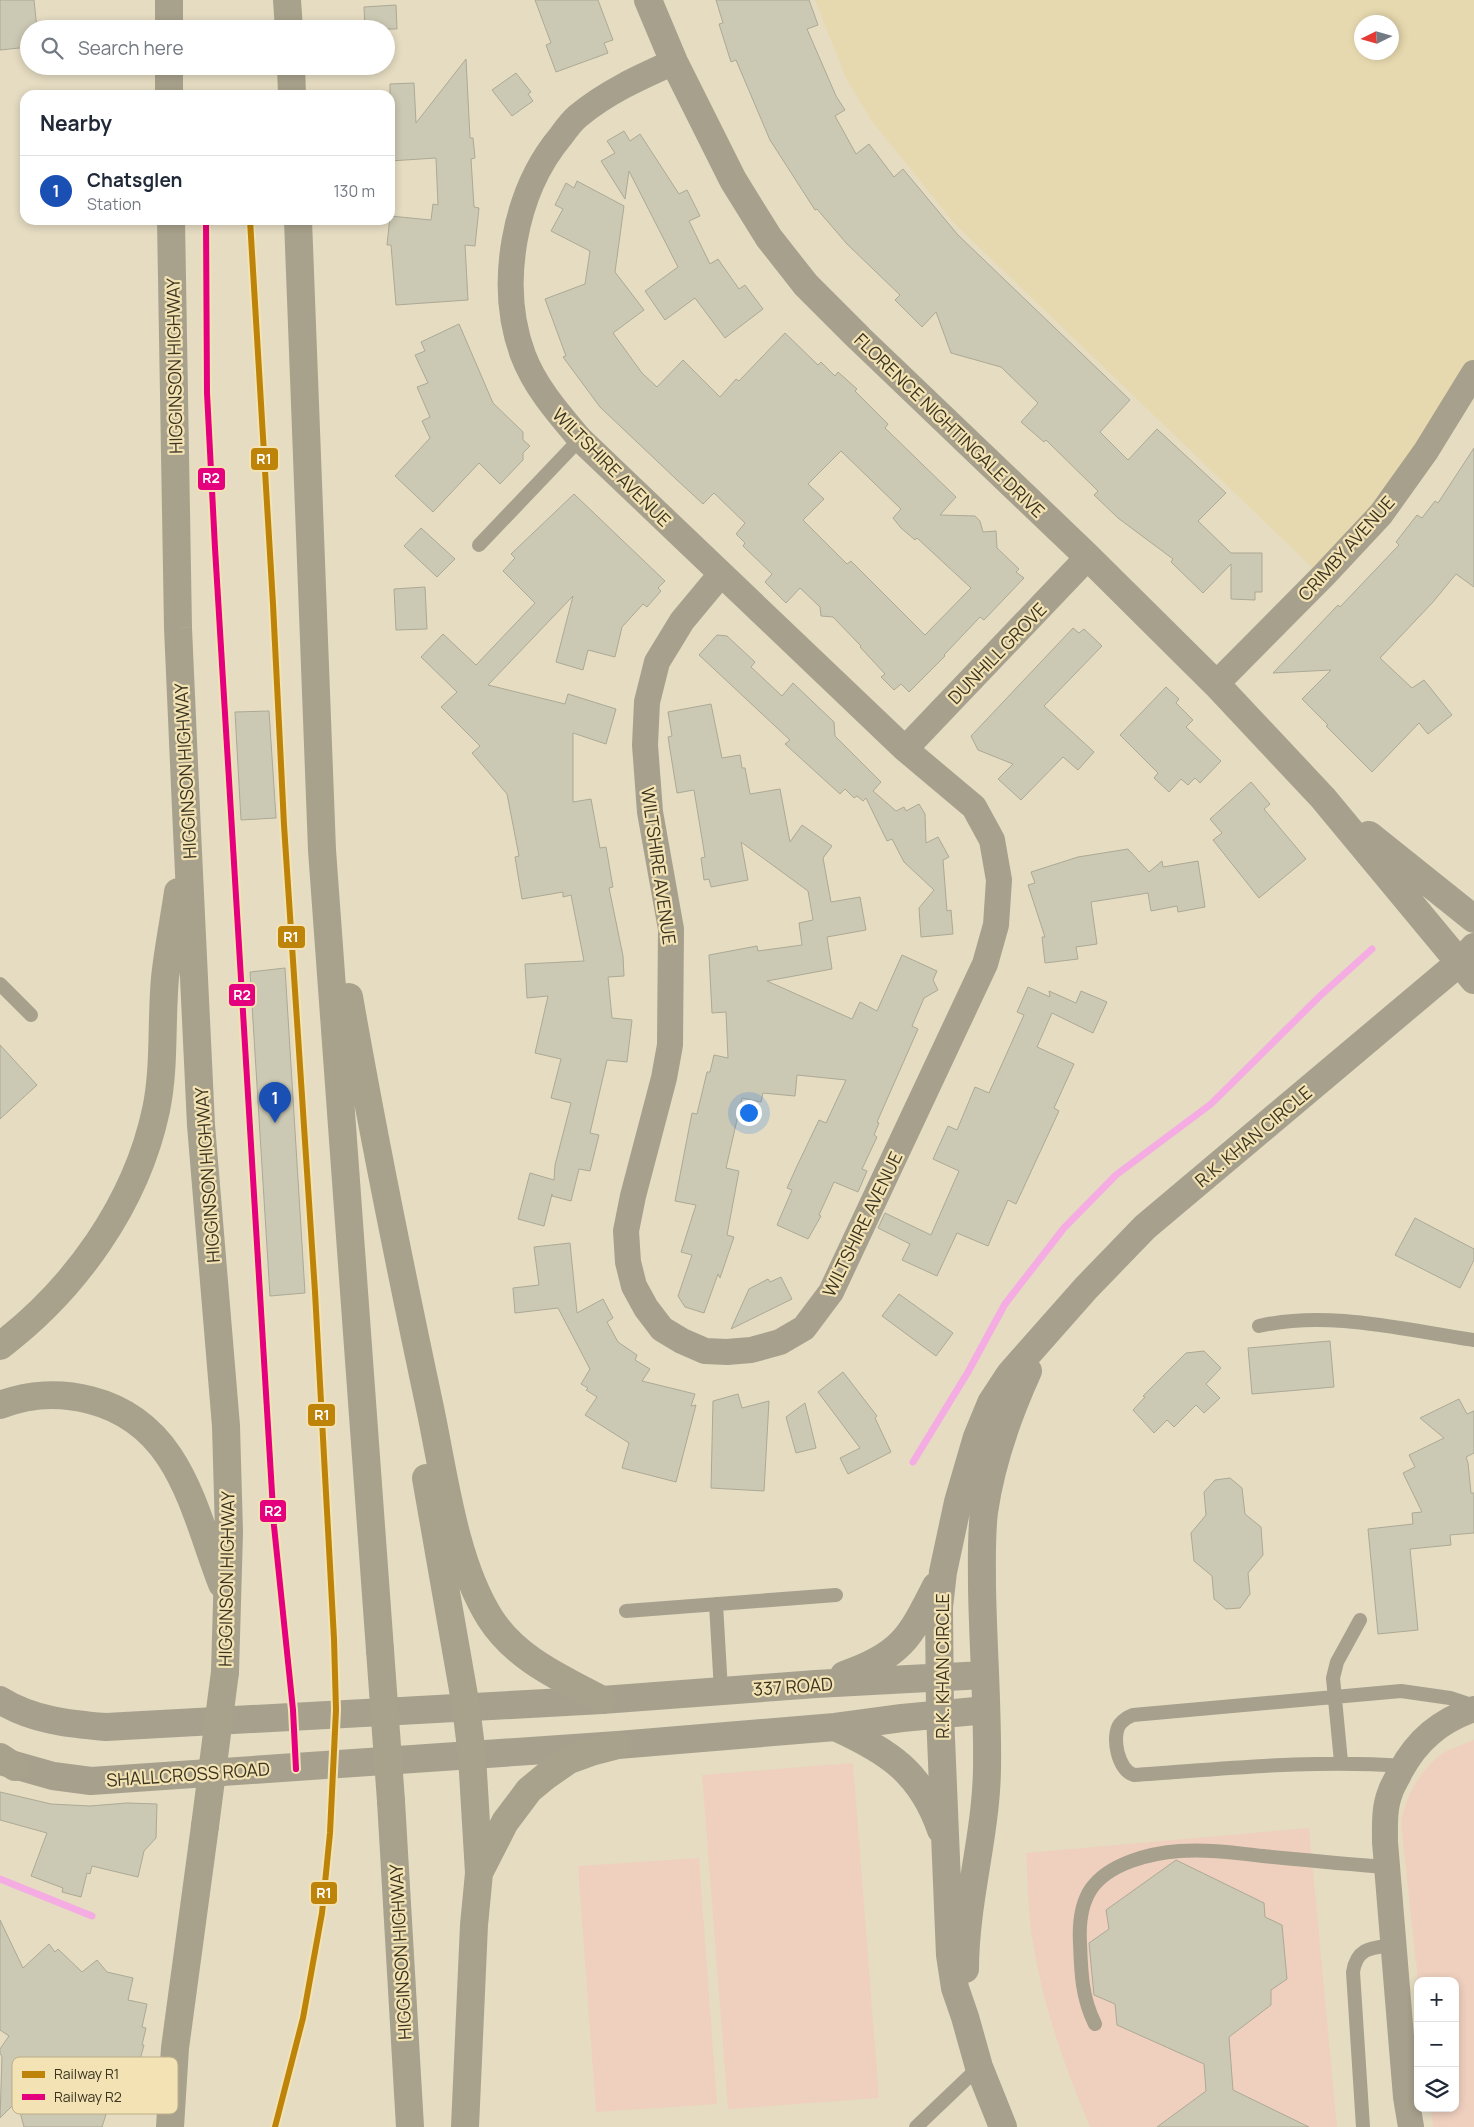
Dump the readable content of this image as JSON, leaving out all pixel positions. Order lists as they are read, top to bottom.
{
  "streets": {
    "highway": ["HIGGINSON HIGHWAY"],
    "street": [
      "FLORENCE NIGHTINGALE DRIVE",
      "WILTSHIRE AVENUE",
      "CRIMBY AVENUE",
      "DUNHILL GROVE",
      "R.K. KHAN CIRCLE",
      "337 ROAD",
      "SHALLCROSS ROAD"
    ]
  },
  "crossings": [
    ["FLORENCE NIGHTINGALE DRIVE", "WILTSHIRE AVENUE"],
    ["FLORENCE NIGHTINGALE DRIVE", "CRIMBY AVENUE"],
    ["FLORENCE NIGHTINGALE DRIVE", "DUNHILL GROVE"],
    ["FLORENCE NIGHTINGALE DRIVE", "R.K. KHAN CIRCLE"],
    ["WILTSHIRE AVENUE", "DUNHILL GROVE"],
    ["R.K. KHAN CIRCLE", "337 ROAD"]
  ],
  "lines": ["rail line R1", "rail line R2"],
  "legend": ["Railway R1", "Railway R2"],
  "north": "left",
  "page": {
    "search": "Search here",
    "heading": "Nearby",
    "list": [
      {
        "mark": "1",
        "name": "Chatsglen",
        "note": "Station",
        "value": "130 m"
      }
    ],
    "pins": "1",
    "map_buttons": ["+", "−"]
  }
}
